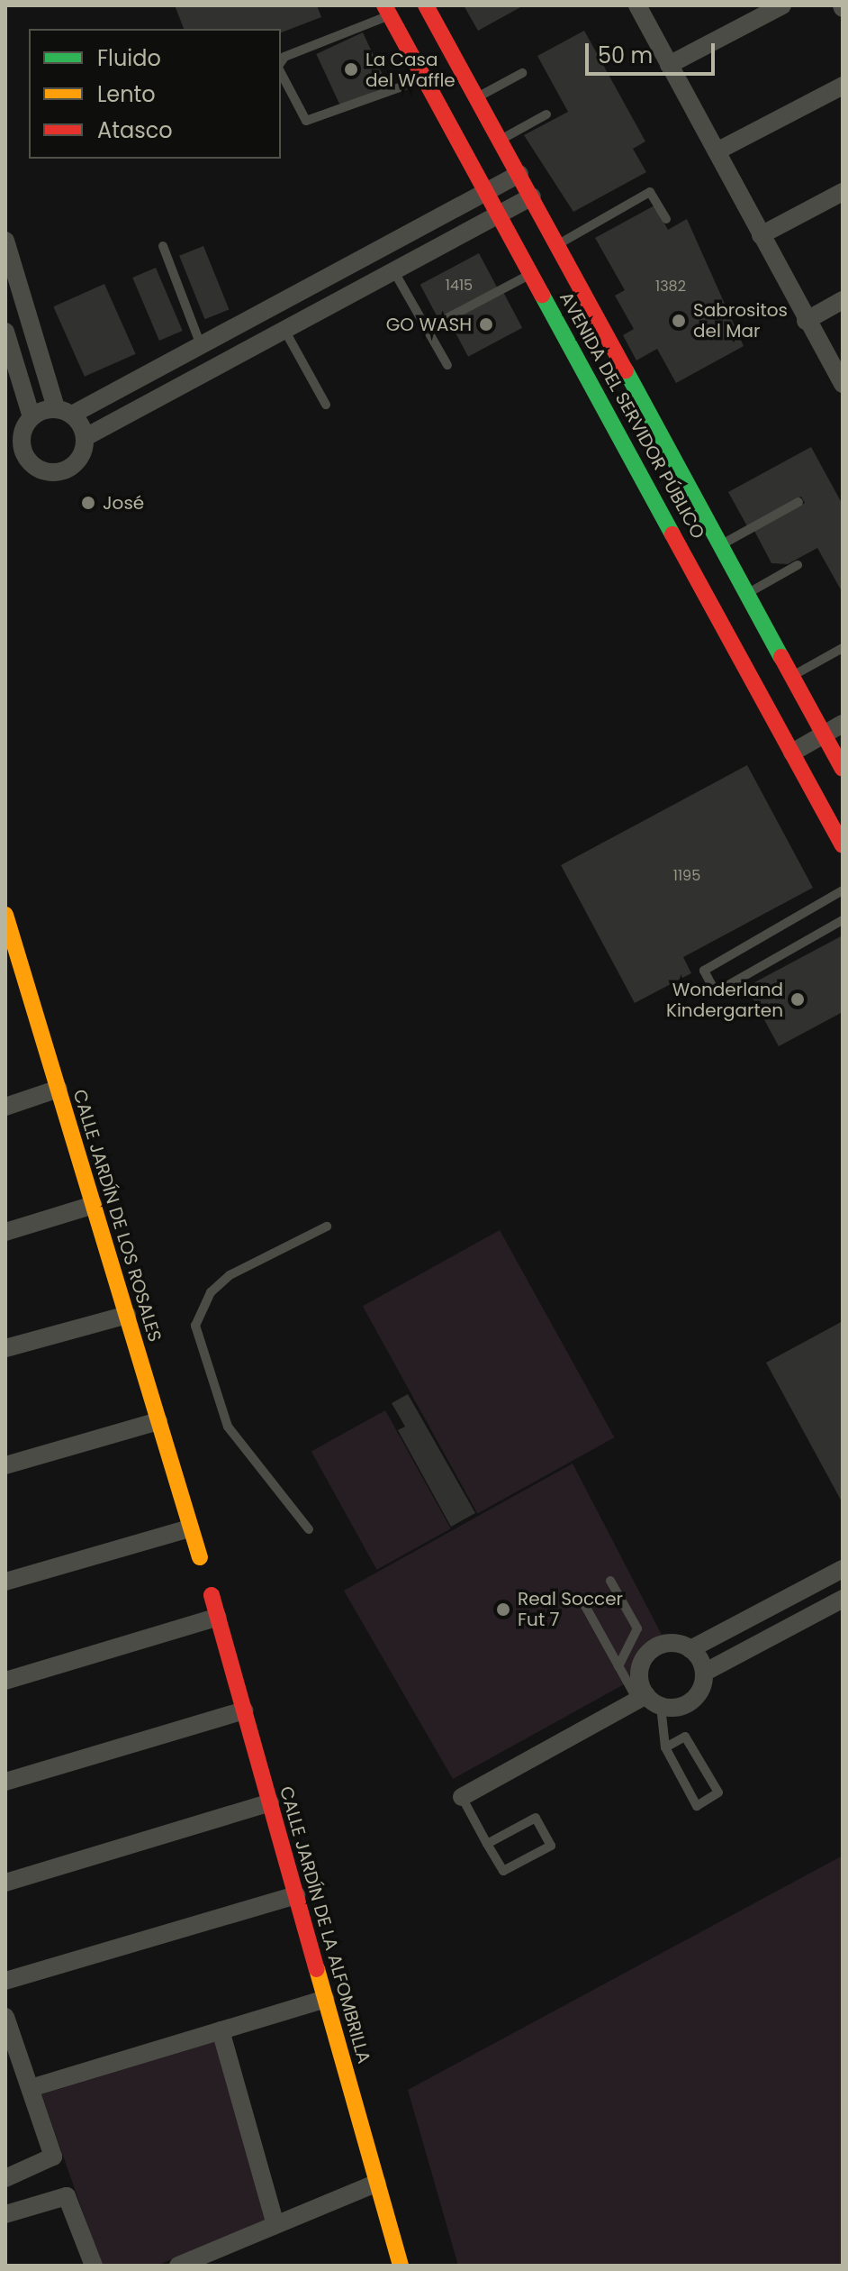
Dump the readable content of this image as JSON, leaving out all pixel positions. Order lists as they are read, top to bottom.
{
  "streets": {
    "street": ["AVENIDA DEL SERVIDOR PÚBLICO", "CALLE JARDÍN DE LOS ROSALES", "CALLE JARDÍN DE LA ALFOMBRILLA"]
  },
  "places": [
    "La Casa del Waffle",
    "Sabrositos del Mar",
    "GO WASH",
    "José",
    "Wonderland Kindergarten",
    "Real Soccer Fut 7"
  ],
  "house_numbers": ["1415", "1382", "1195"],
  "legend": ["Fluido", "Lento", "Atasco"],
  "scale_bar": "50 m"
}
